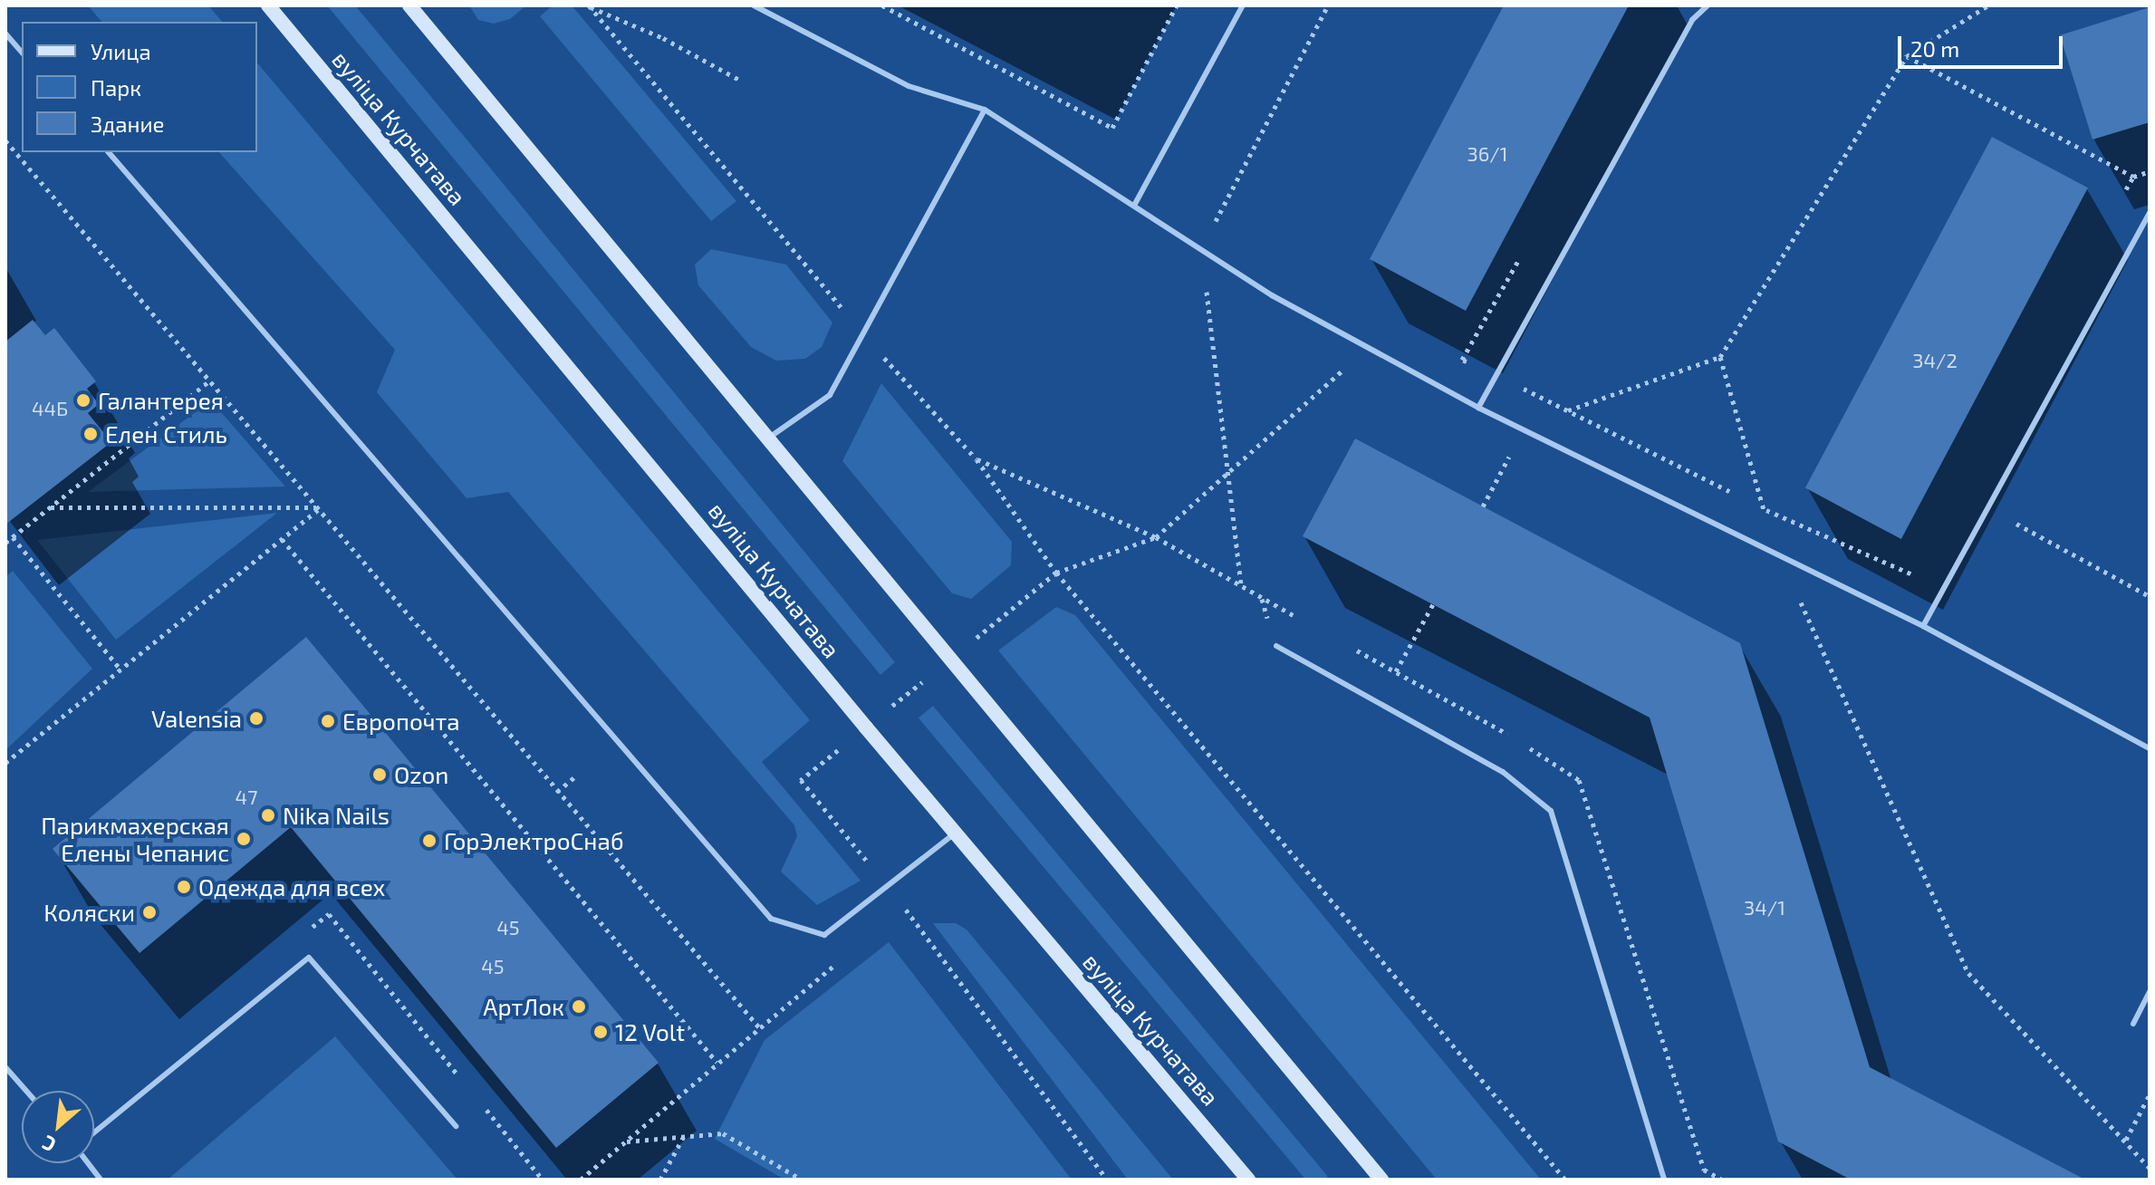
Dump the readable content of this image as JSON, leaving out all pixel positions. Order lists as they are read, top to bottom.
{
  "streets": {
    "main road": ["вуліца Курчатава"]
  },
  "places": [
    "Галантерея",
    "Елен Стиль",
    "Valensia",
    "Европочта",
    "Ozon",
    "Nika Nails",
    "Парикмахерская Елены Чепанис",
    "ГорЭлектроСнаб",
    "Одежда для всех",
    "Коляски",
    "АртЛок",
    "12 Volt"
  ],
  "house_numbers": [
    "36/1",
    "34/2",
    "44Б",
    "47",
    "34/1",
    "45",
    "45"
  ],
  "legend": ["Улица", "Парк", "Здание"],
  "scale_bar": "20 m",
  "north": "bottom left"
}
